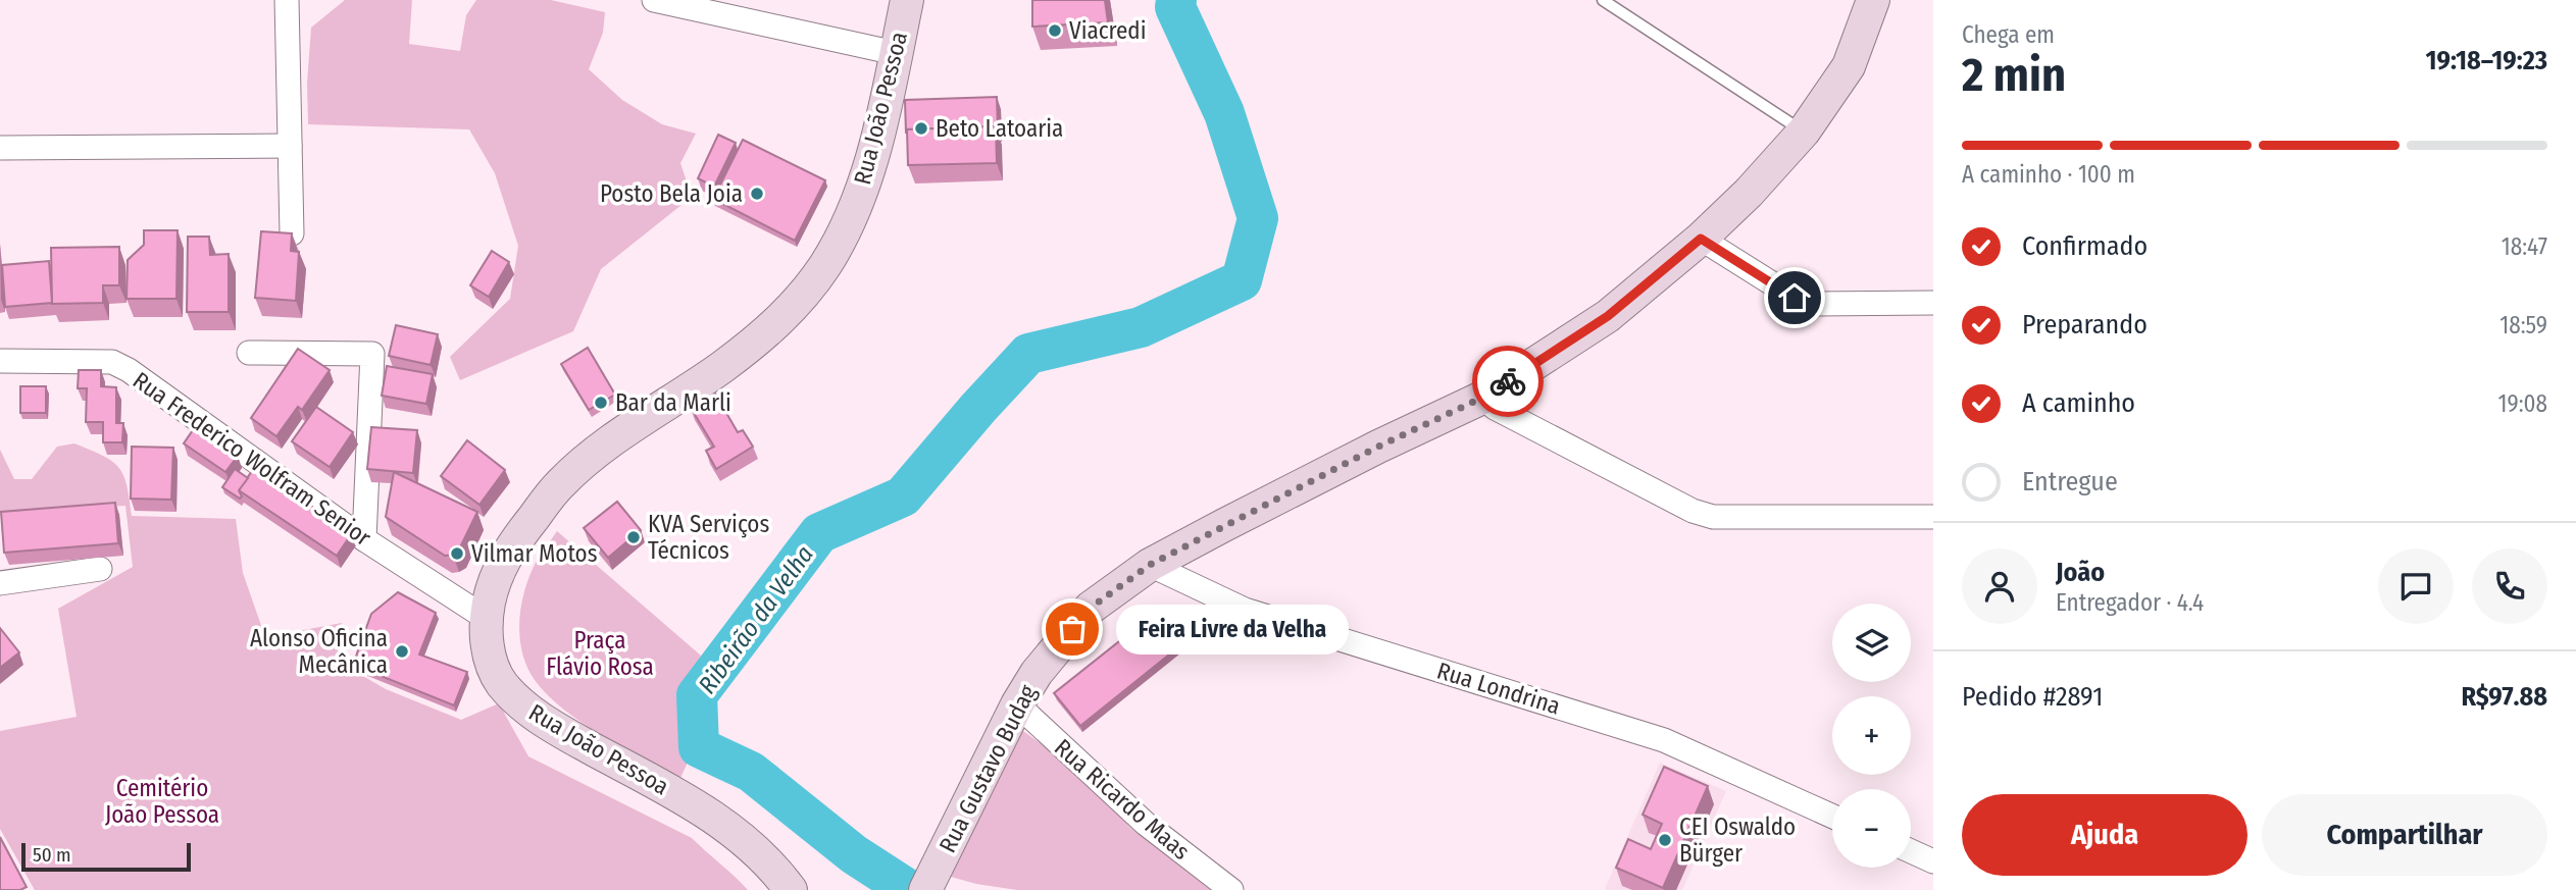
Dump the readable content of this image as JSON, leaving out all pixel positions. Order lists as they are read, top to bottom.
{
  "streets": {
    "street": [
      "Rua João Pessoa",
      "Rua Frederico Wolfram Senior",
      "Rua Londrina",
      "Rua Gustavo Budag",
      "Rua Ricardo Maas"
    ]
  },
  "crossings": [
    ["Rua João Pessoa", "Rua Frederico Wolfram Senior"],
    ["Rua Londrina", "Rua Gustavo Budag"],
    ["Rua Gustavo Budag", "Rua Ricardo Maas"]
  ],
  "water": ["Ribeirão da Velha"],
  "parks": ["Praça Flávio Rosa", "Cemitério João Pessoa"],
  "places": [
    "Viacredi",
    "Beto Latoaria",
    "Posto Bela Joia",
    "Bar da Marli",
    "KVA Serviços Técnicos",
    "Vilmar Motos",
    "Feira Livre da Velha",
    "Alonso Oficina Mecânica",
    "CEI Oswaldo Bürger"
  ],
  "scale_bar": "50 m",
  "page": {
    "heading": ["2 min", "Chega em", "19:18–19:23"],
    "panel": [
      "João",
      "Entregador · 4.4",
      "Pedido #2891",
      "R$97.88"
    ],
    "bar": "A caminho · 100 m",
    "list": [
      ["Confirmado", "18:47"],
      ["Preparando", "18:59"],
      ["A caminho", "19:08"],
      "Entregue"
    ],
    "map_buttons": ["+", "−"],
    "bubble": "Feira Livre da Velha",
    "buttons": ["Ajuda", "Compartilhar"],
    "scale": "50 m"
  }
}
